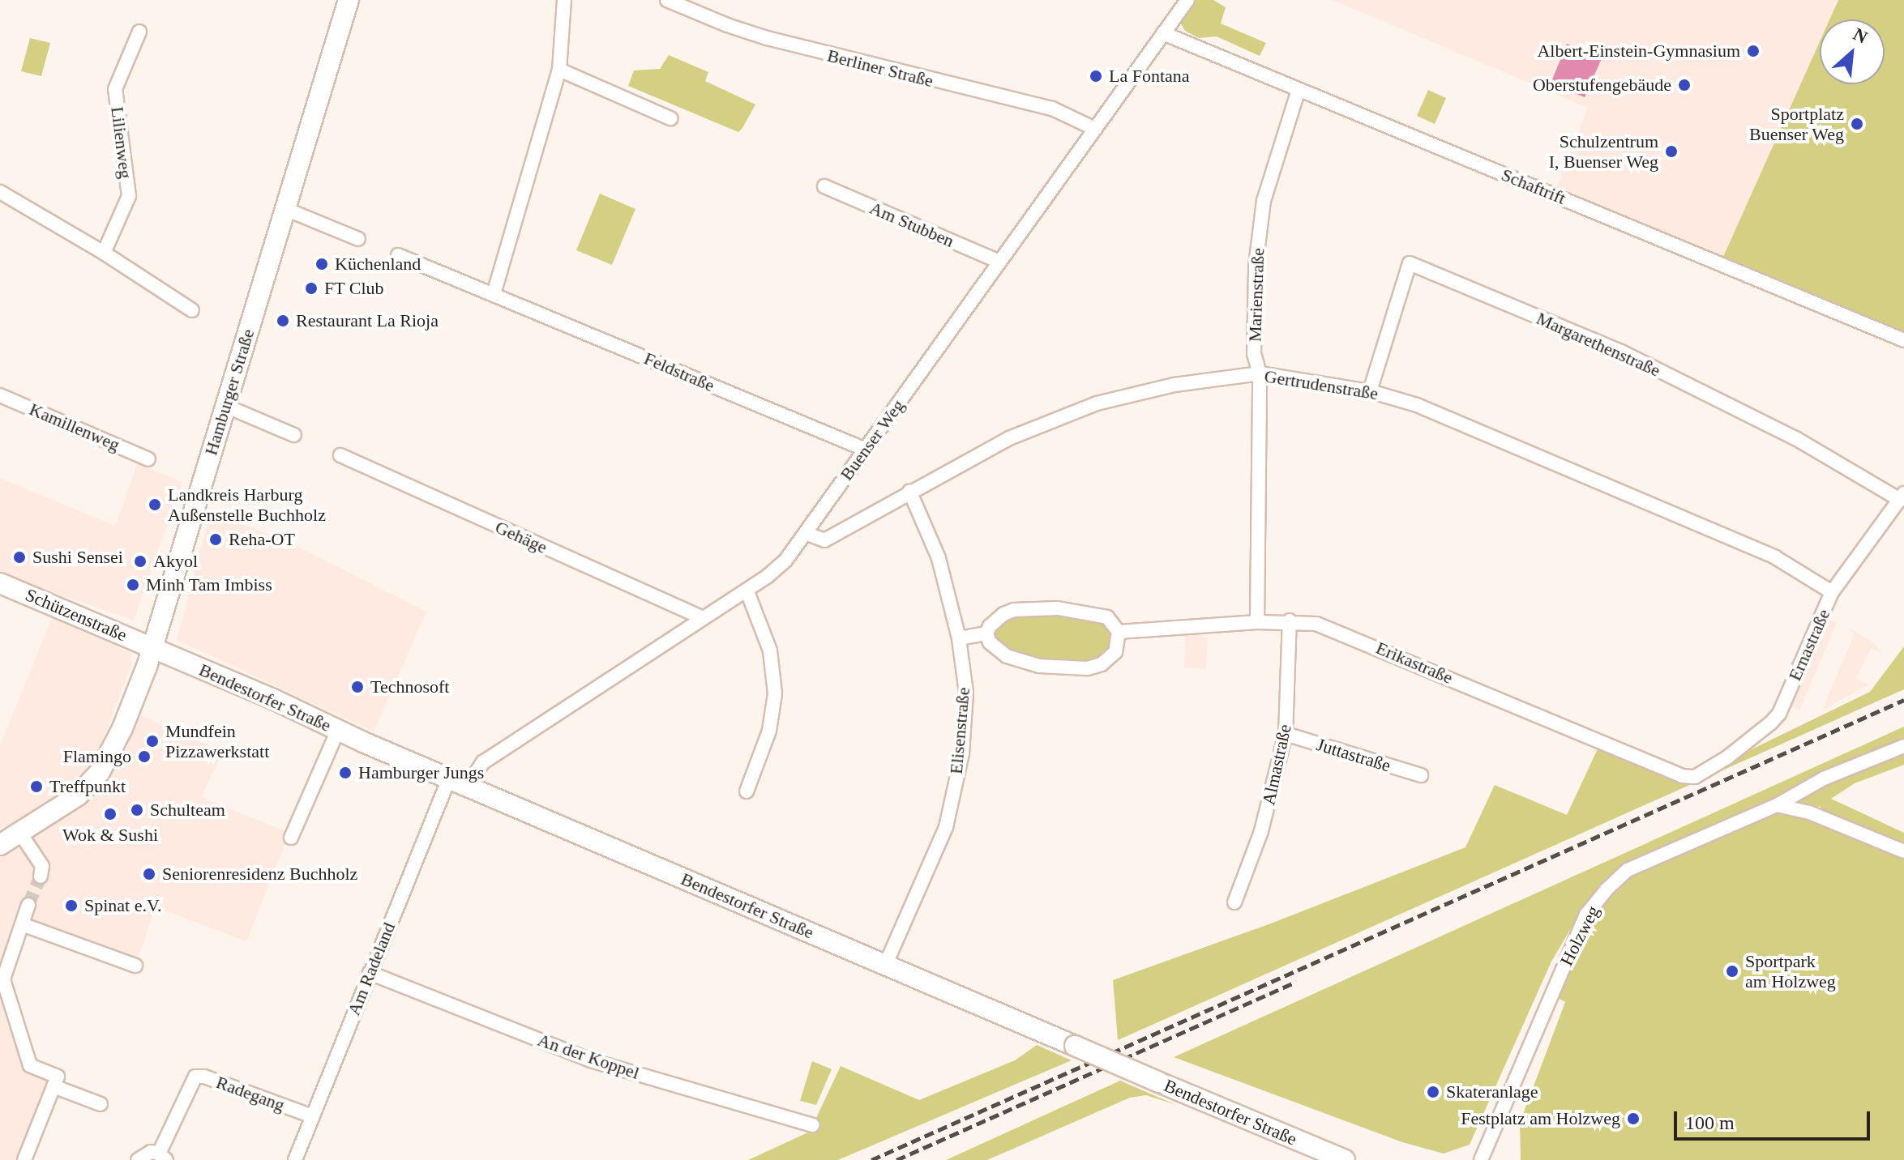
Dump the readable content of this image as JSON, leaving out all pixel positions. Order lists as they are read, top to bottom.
{
  "streets": {
    "street": [
      "Berliner Straße",
      "Lilienweg",
      "Schaftrift",
      "Am Stubben",
      "Marienstraße",
      "Margarethenstraße",
      "Feldstraße",
      "Gertrudenstraße",
      "Hamburger Straße",
      "Kamillenweg",
      "Buenser Weg",
      "Gehäge",
      "Schützenstraße",
      "Ernastraße",
      "Erikastraße",
      "Bendestorfer Straße",
      "Elisenstraße",
      "Juttastraße",
      "Almastraße",
      "Holzweg",
      "Am Radeland",
      "An der Koppel",
      "Radegang"
    ]
  },
  "crossings": [
    ["Berliner Straße", "Buenser Weg"],
    ["Schaftrift", "Marienstraße"],
    ["Schaftrift", "Buenser Weg"],
    ["Am Stubben", "Buenser Weg"],
    ["Marienstraße", "Gertrudenstraße"],
    ["Marienstraße", "Erikastraße"],
    ["Margarethenstraße", "Gertrudenstraße"],
    ["Margarethenstraße", "Ernastraße"],
    ["Feldstraße", "Buenser Weg"],
    ["Gertrudenstraße", "Buenser Weg"],
    ["Gertrudenstraße", "Ernastraße"],
    ["Gertrudenstraße", "Elisenstraße"],
    ["Hamburger Straße", "Schützenstraße"],
    ["Hamburger Straße", "Bendestorfer Straße"],
    ["Buenser Weg", "Gehäge"],
    ["Buenser Weg", "Bendestorfer Straße"],
    ["Schützenstraße", "Bendestorfer Straße"],
    ["Ernastraße", "Erikastraße"],
    ["Erikastraße", "Almastraße"],
    ["Bendestorfer Straße", "Elisenstraße"],
    ["Bendestorfer Straße", "Am Radeland"],
    ["Juttastraße", "Almastraße"],
    ["Am Radeland", "An der Koppel"],
    ["Am Radeland", "Radegang"]
  ],
  "places": [
    "Albert-Einstein-Gymnasium",
    "La Fontana",
    "Oberstufengebäude",
    "Sportplatz Buenser Weg",
    "Schulzentrum I, Buenser Weg",
    "Küchenland",
    "FT Club",
    "Restaurant La Rioja",
    "Landkreis Harburg Außenstelle Buchholz",
    "Reha-OT",
    "Sushi Sensei",
    "Akyol",
    "Minh Tam Imbiss",
    "Technosoft",
    "Mundfein Pizzawerkstatt",
    "Flamingo",
    "Hamburger Jungs",
    "Treffpunkt",
    "Schulteam",
    "Wok & Sushi",
    "Seniorenresidenz Buchholz",
    "Spinat e.V.",
    "Sportpark am Holzweg",
    "Skateranlage",
    "Festplatz am Holzweg"
  ],
  "scale_bar": "100 m",
  "north": "top right"
}
